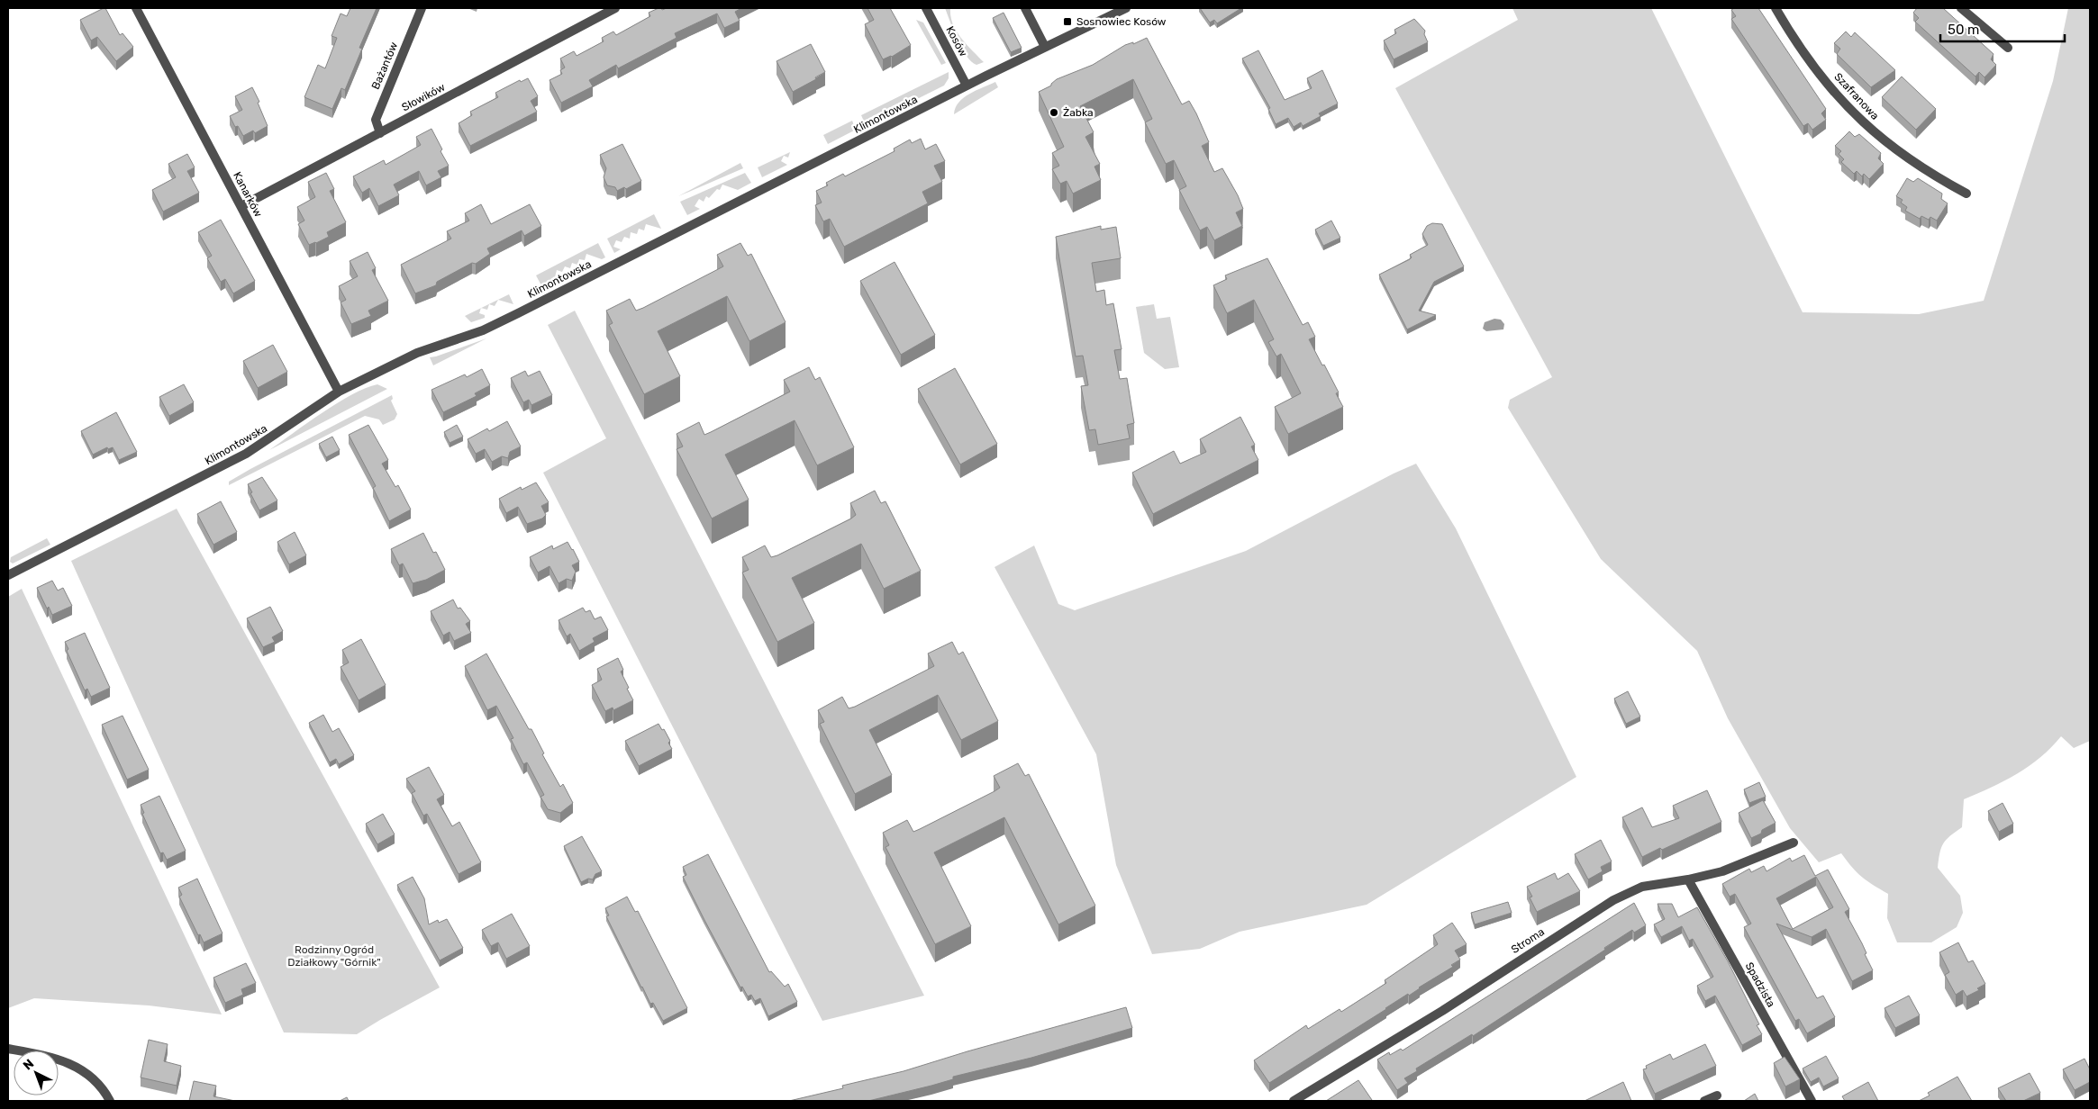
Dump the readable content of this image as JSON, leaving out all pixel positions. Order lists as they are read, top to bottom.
{
  "streets": {
    "street": [
      "Kosów",
      "Bażantów",
      "Szafranowa",
      "Słowików",
      "Klimontowska",
      "Kanarków",
      "Stroma",
      "Spadzista"
    ]
  },
  "crossings": [
    ["Kosów", "Klimontowska"],
    ["Bażantów", "Słowików"],
    ["Słowików", "Kanarków"],
    ["Klimontowska", "Kanarków"],
    ["Stroma", "Spadzista"]
  ],
  "parks": ["Rodzinny Ogród Działkowy \"Górnik\""],
  "places": {
    "transit": ["Sosnowiec Kosów"],
    "other": ["Żabka"]
  },
  "scale_bar": "50 m",
  "north": "top left"
}
